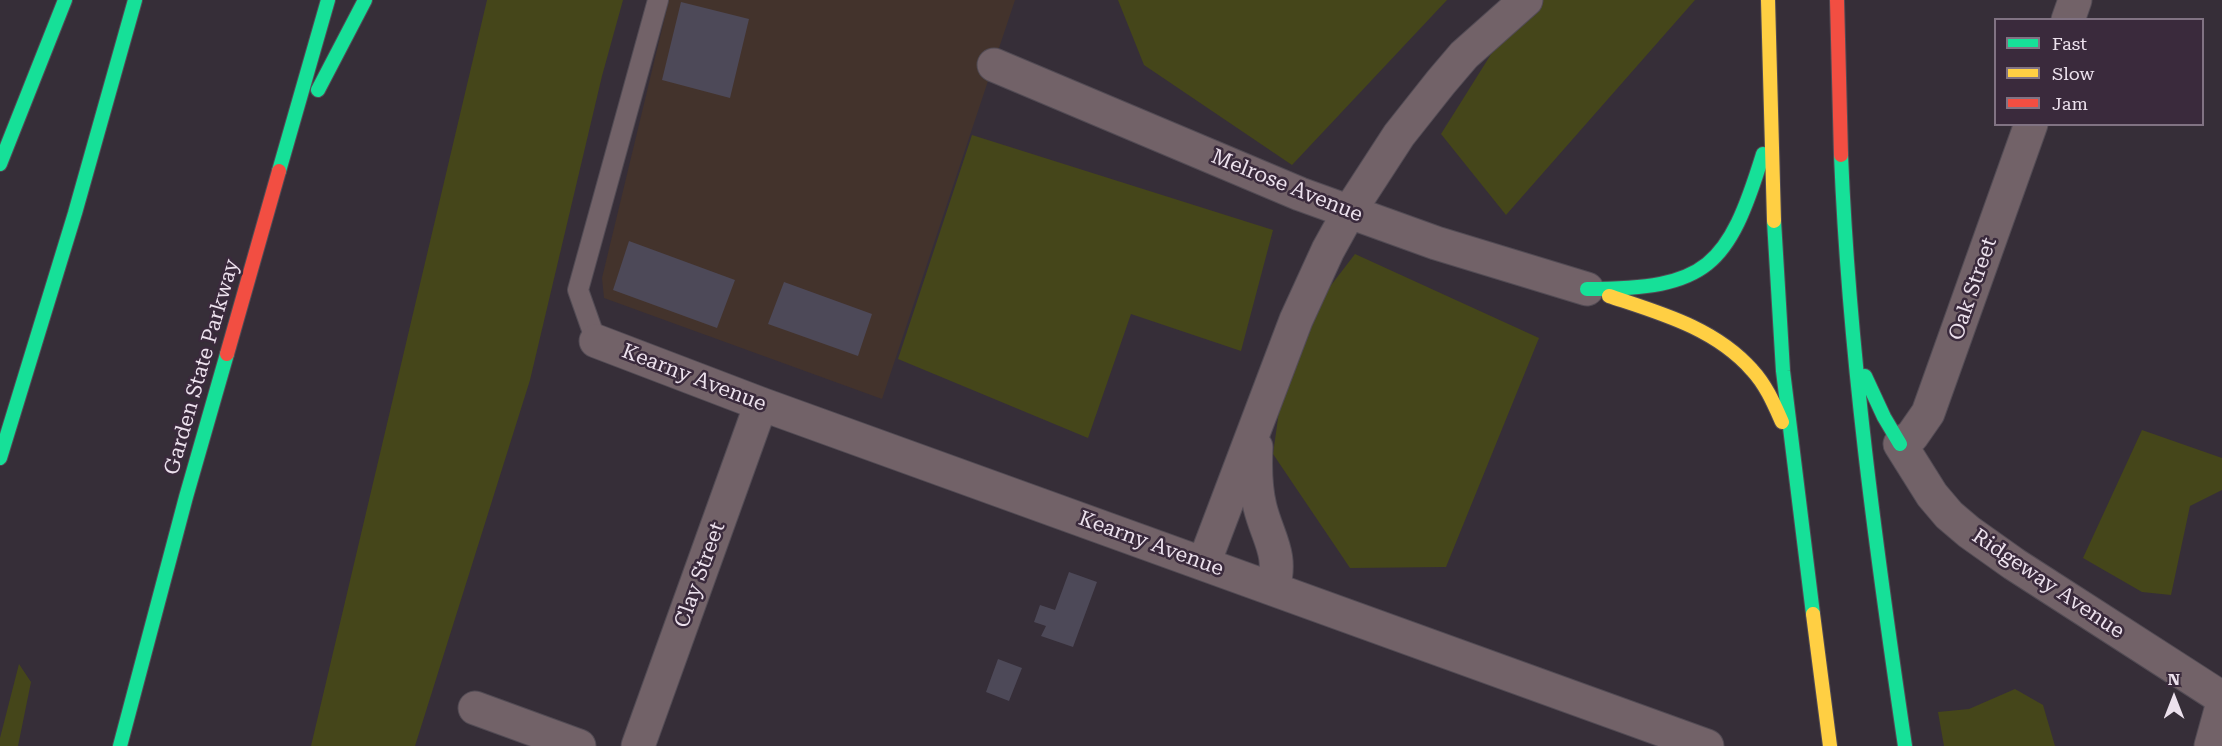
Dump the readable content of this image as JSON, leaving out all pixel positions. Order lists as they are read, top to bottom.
{
  "streets": {
    "highway": ["Garden State Parkway"],
    "street": [
      "Melrose Avenue",
      "Oak Street",
      "Kearny Avenue",
      "Clay Street",
      "Ridgeway Avenue"
    ]
  },
  "crossings": [
    ["Oak Street", "Ridgeway Avenue"],
    ["Kearny Avenue", "Clay Street"]
  ],
  "legend": ["Fast", "Slow", "Jam"],
  "north": "top"
}
